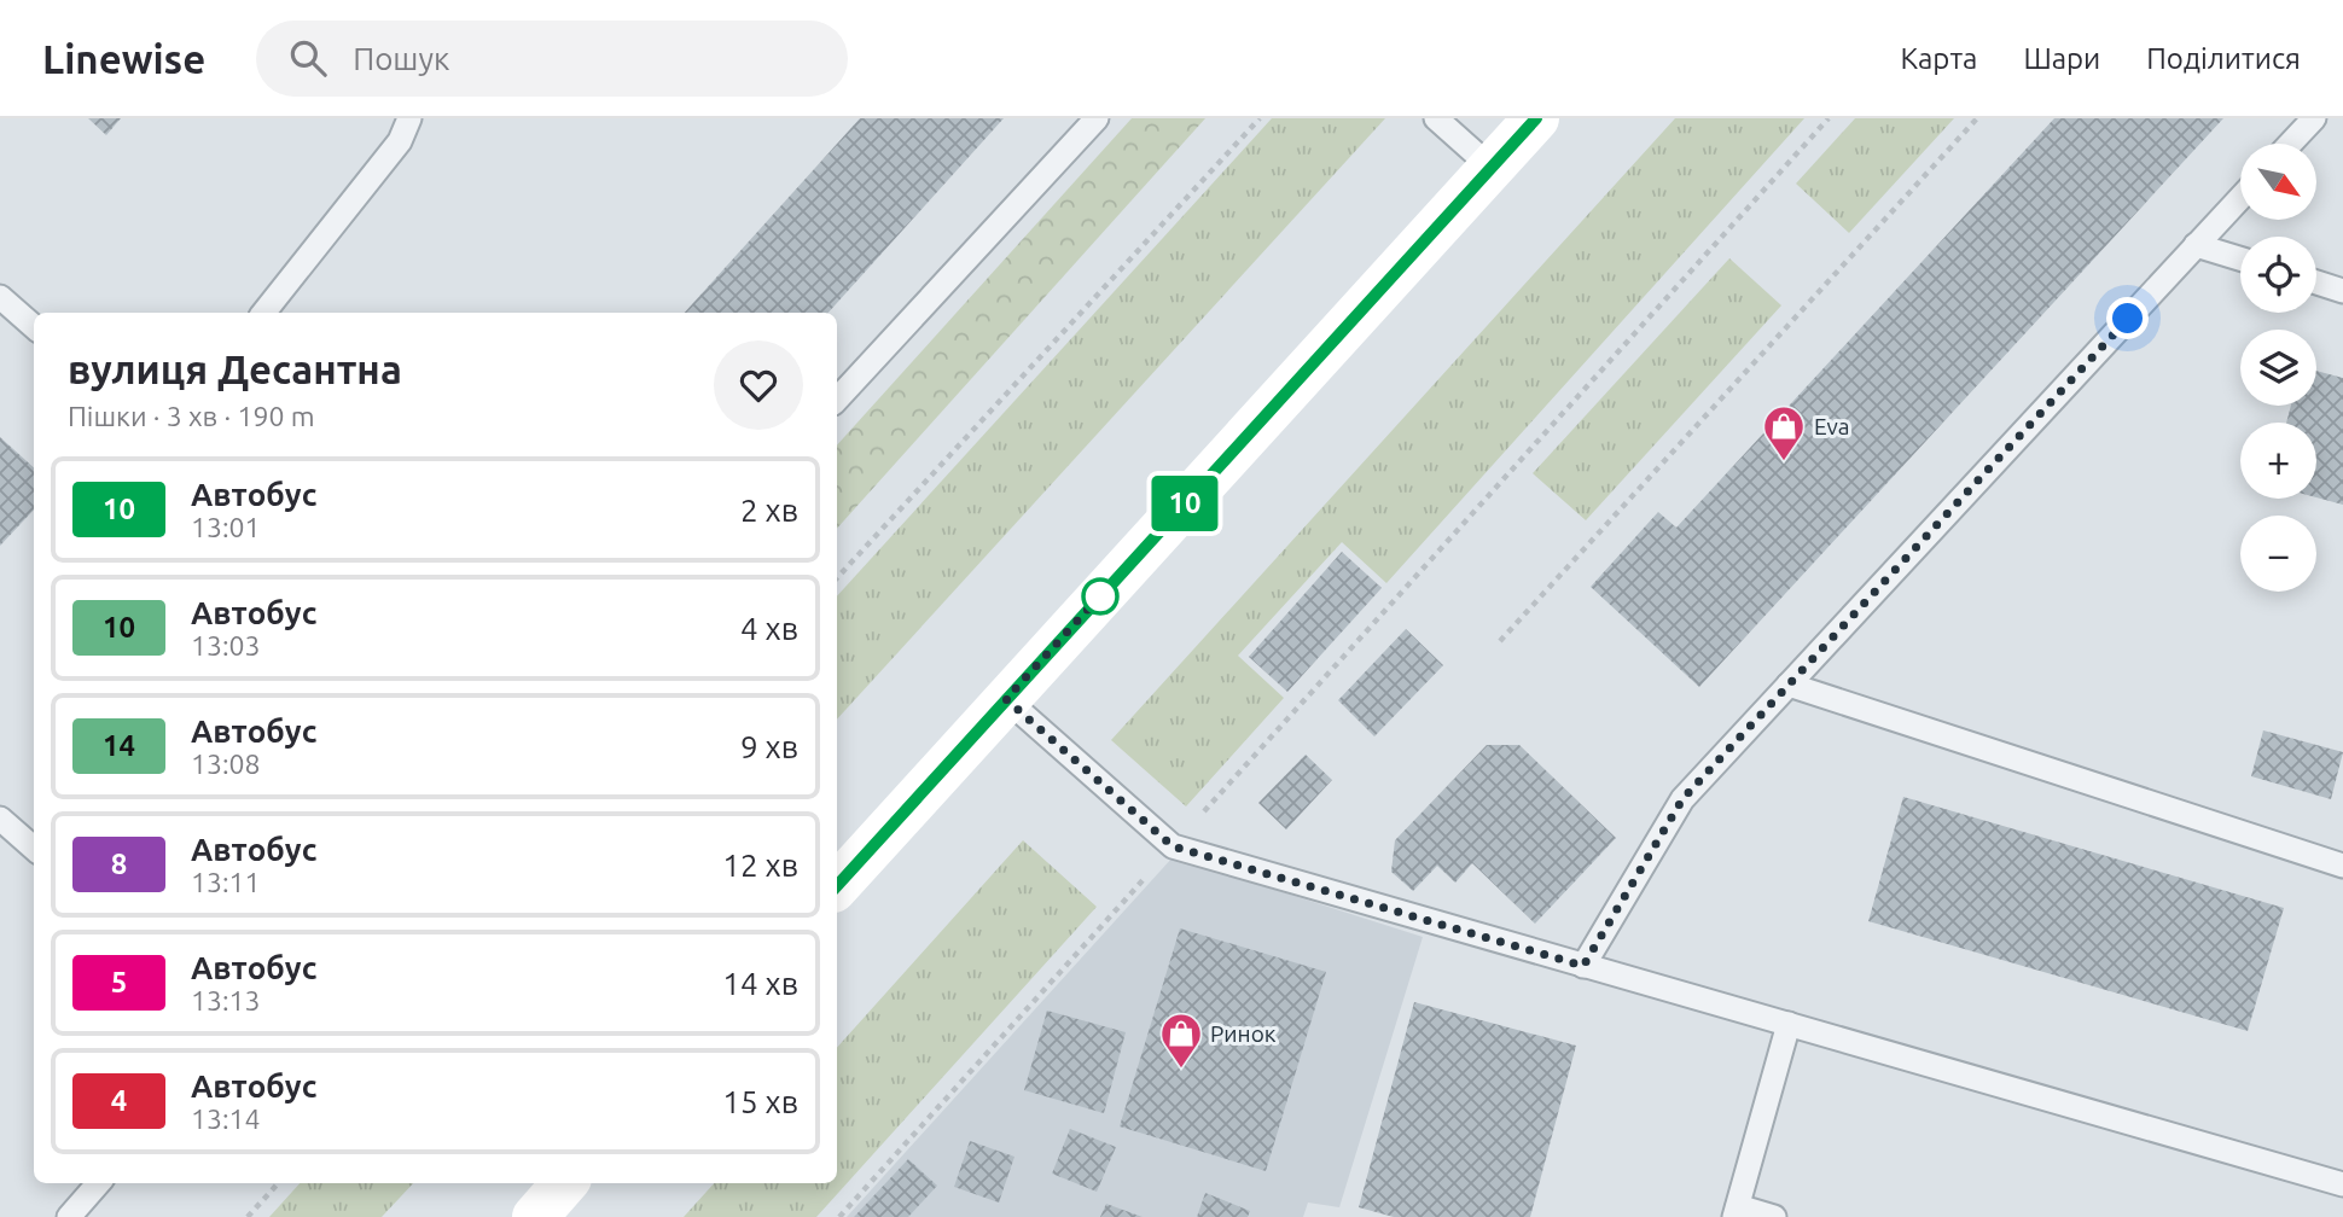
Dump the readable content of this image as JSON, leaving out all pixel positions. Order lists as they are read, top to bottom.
{
  "places": {
    "shop": ["Eva", "Ринок"]
  },
  "lines": ["bus line 10"],
  "north": "bottom right",
  "page": {
    "header": "Linewise",
    "search": "Пошук",
    "nav": ["Карта", "Шари", "Поділитися"],
    "on_map": "10",
    "map_buttons": ["+", "−"],
    "heading": ["вулиця Десантна", "Пішки · 3 хв · 190 m"],
    "list": [
      {
        "mark": "10",
        "name": "Автобус",
        "note": "13:01",
        "value": "2 хв"
      },
      {
        "mark": "10",
        "name": "Автобус",
        "note": "13:03",
        "value": "4 хв"
      },
      {
        "mark": "14",
        "name": "Автобус",
        "note": "13:08",
        "value": "9 хв"
      },
      {
        "mark": "8",
        "name": "Автобус",
        "note": "13:11",
        "value": "12 хв"
      },
      {
        "mark": "5",
        "name": "Автобус",
        "note": "13:13",
        "value": "14 хв"
      },
      {
        "mark": "4",
        "name": "Автобус",
        "note": "13:14",
        "value": "15 хв"
      }
    ]
  }
}
